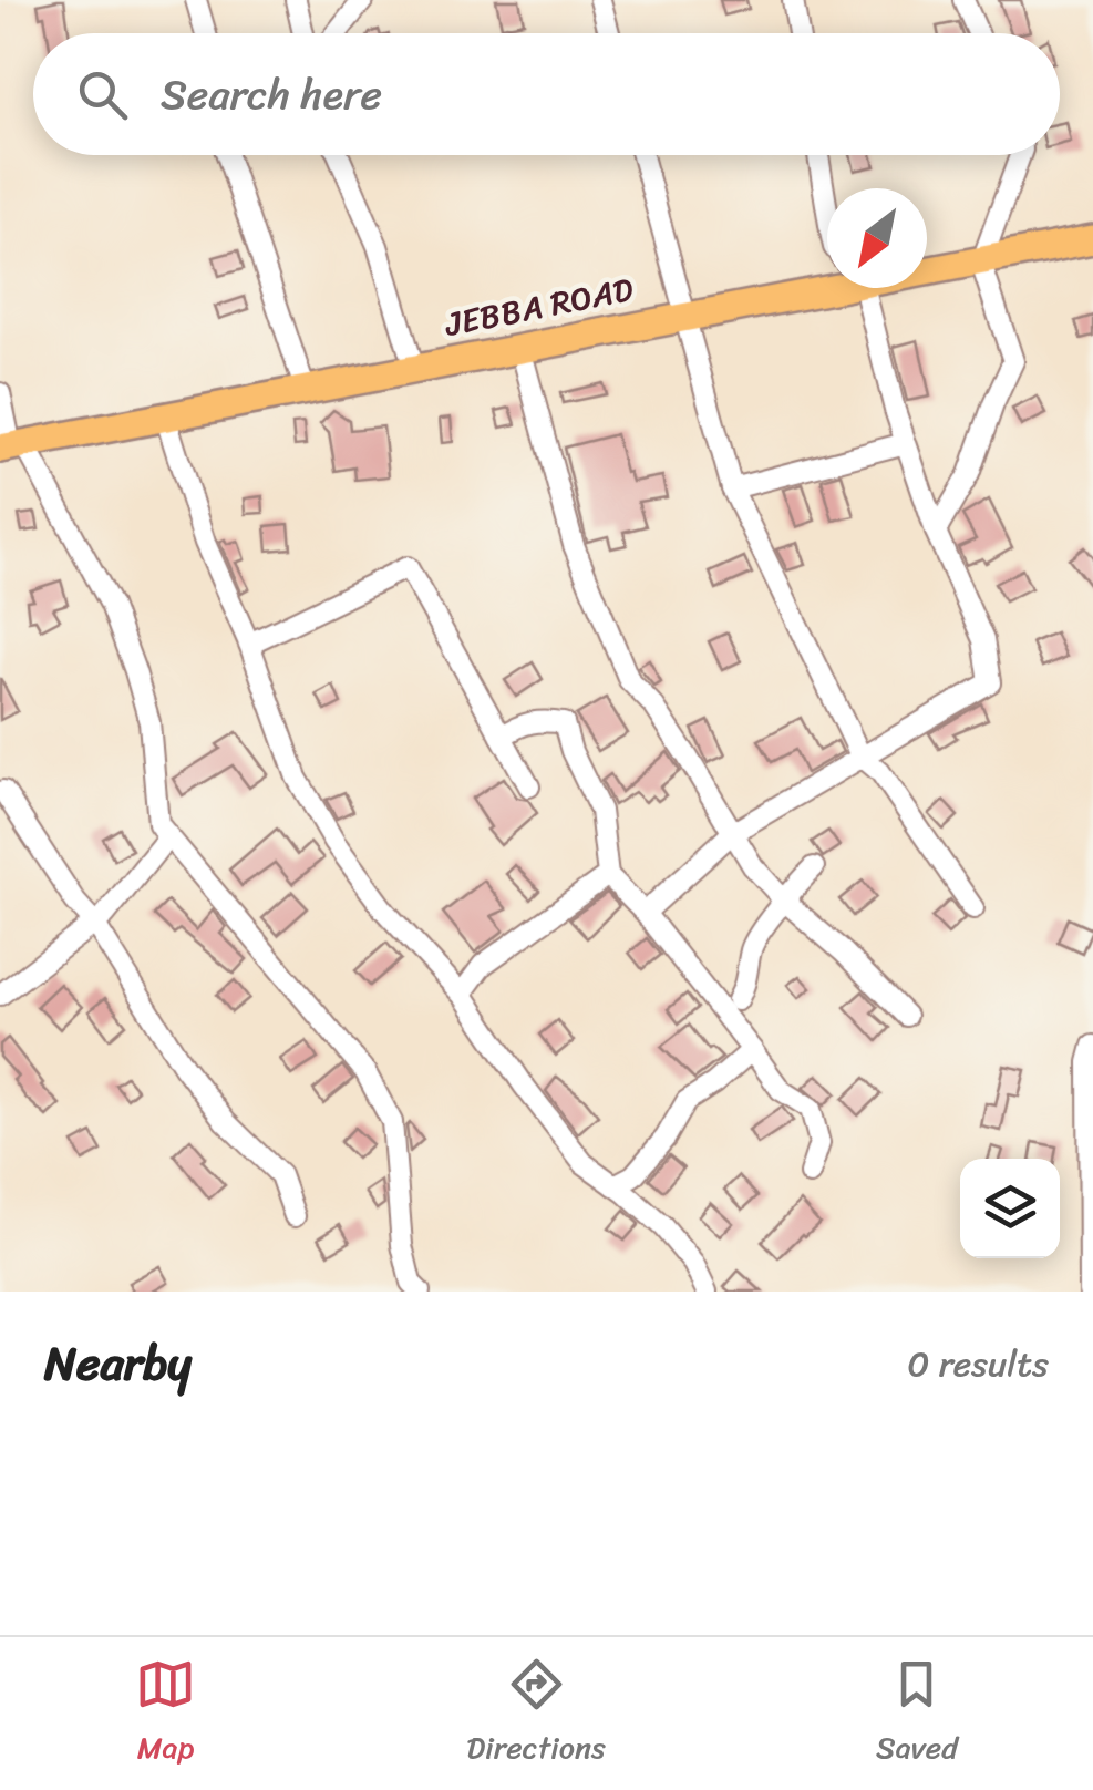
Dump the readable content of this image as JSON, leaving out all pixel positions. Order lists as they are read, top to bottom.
{
  "streets": {
    "highway": ["JEBBA ROAD"]
  },
  "north": "bottom left",
  "page": {
    "search": "Search here",
    "heading": ["Nearby", "0 results"],
    "nav": ["Map", "Directions", "Saved"]
  }
}
